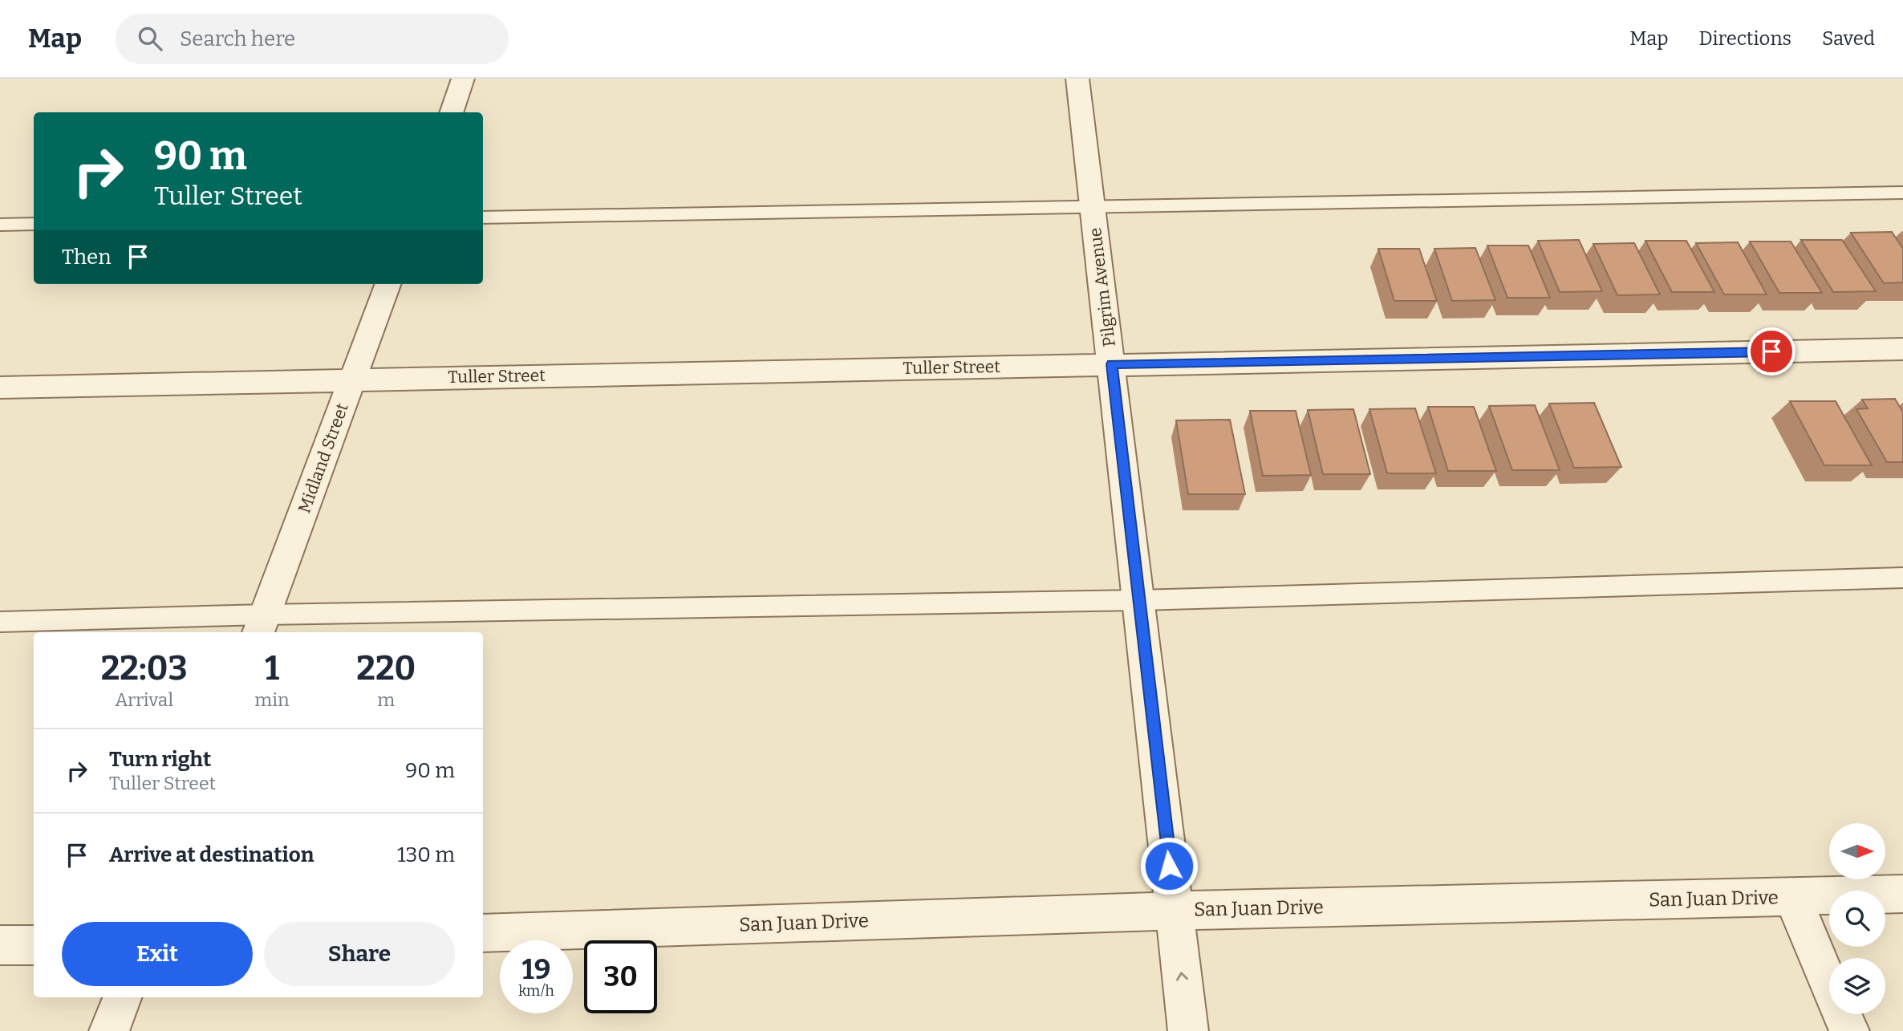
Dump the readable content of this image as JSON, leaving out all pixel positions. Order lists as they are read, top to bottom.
{
  "streets": {
    "street": [
      "Pilgrim Avenue",
      "Tuller Street",
      "Midland Street",
      "San Juan Drive"
    ]
  },
  "crossings": [
    ["Pilgrim Avenue", "Tuller Street"],
    ["Pilgrim Avenue", "San Juan Drive"],
    ["Tuller Street", "Midland Street"]
  ],
  "north": "right",
  "page": {
    "header": "Map",
    "search": "Search here",
    "nav": ["Map", "Directions", "Saved"],
    "turn": ["90 m", "Tuller Street"],
    "then": "Then",
    "eta": [
      "22:03",
      "Arrival",
      "1",
      "min",
      "220",
      "m"
    ],
    "list": [
      {
        "name": "Turn right",
        "note": "Tuller Street",
        "value": "90 m"
      },
      {
        "name": "Arrive at destination",
        "value": "130 m"
      }
    ],
    "buttons": ["Exit", "Share"],
    "speed": "19 km/h",
    "limit": "30"
  }
}
